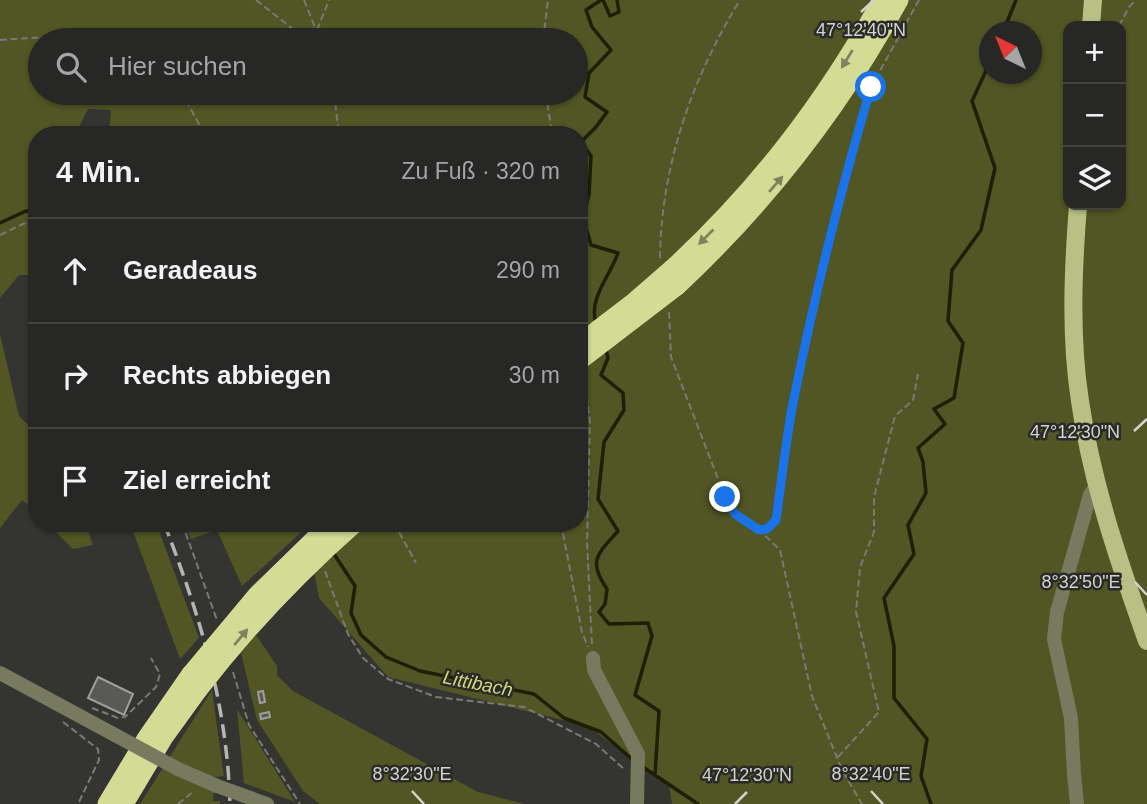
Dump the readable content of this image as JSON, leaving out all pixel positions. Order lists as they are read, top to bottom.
{
  "water": ["Littibach"],
  "north": "top left",
  "page": {
    "map_buttons": ["+", "−"],
    "search": "Hier suchen",
    "heading": ["4 Min.", "Zu Fuß · 320 m"],
    "list": [
      ["Geradeaus", "290 m"],
      ["Rechts abbiegen", "30 m"],
      "Ziel erreicht"
    ]
  },
  "coordinates": [
    "47°12'40\"N",
    "47°12'30\"N",
    "8°32'50\"E",
    "8°32'30\"E",
    "8°32'40\"E"
  ]
}
